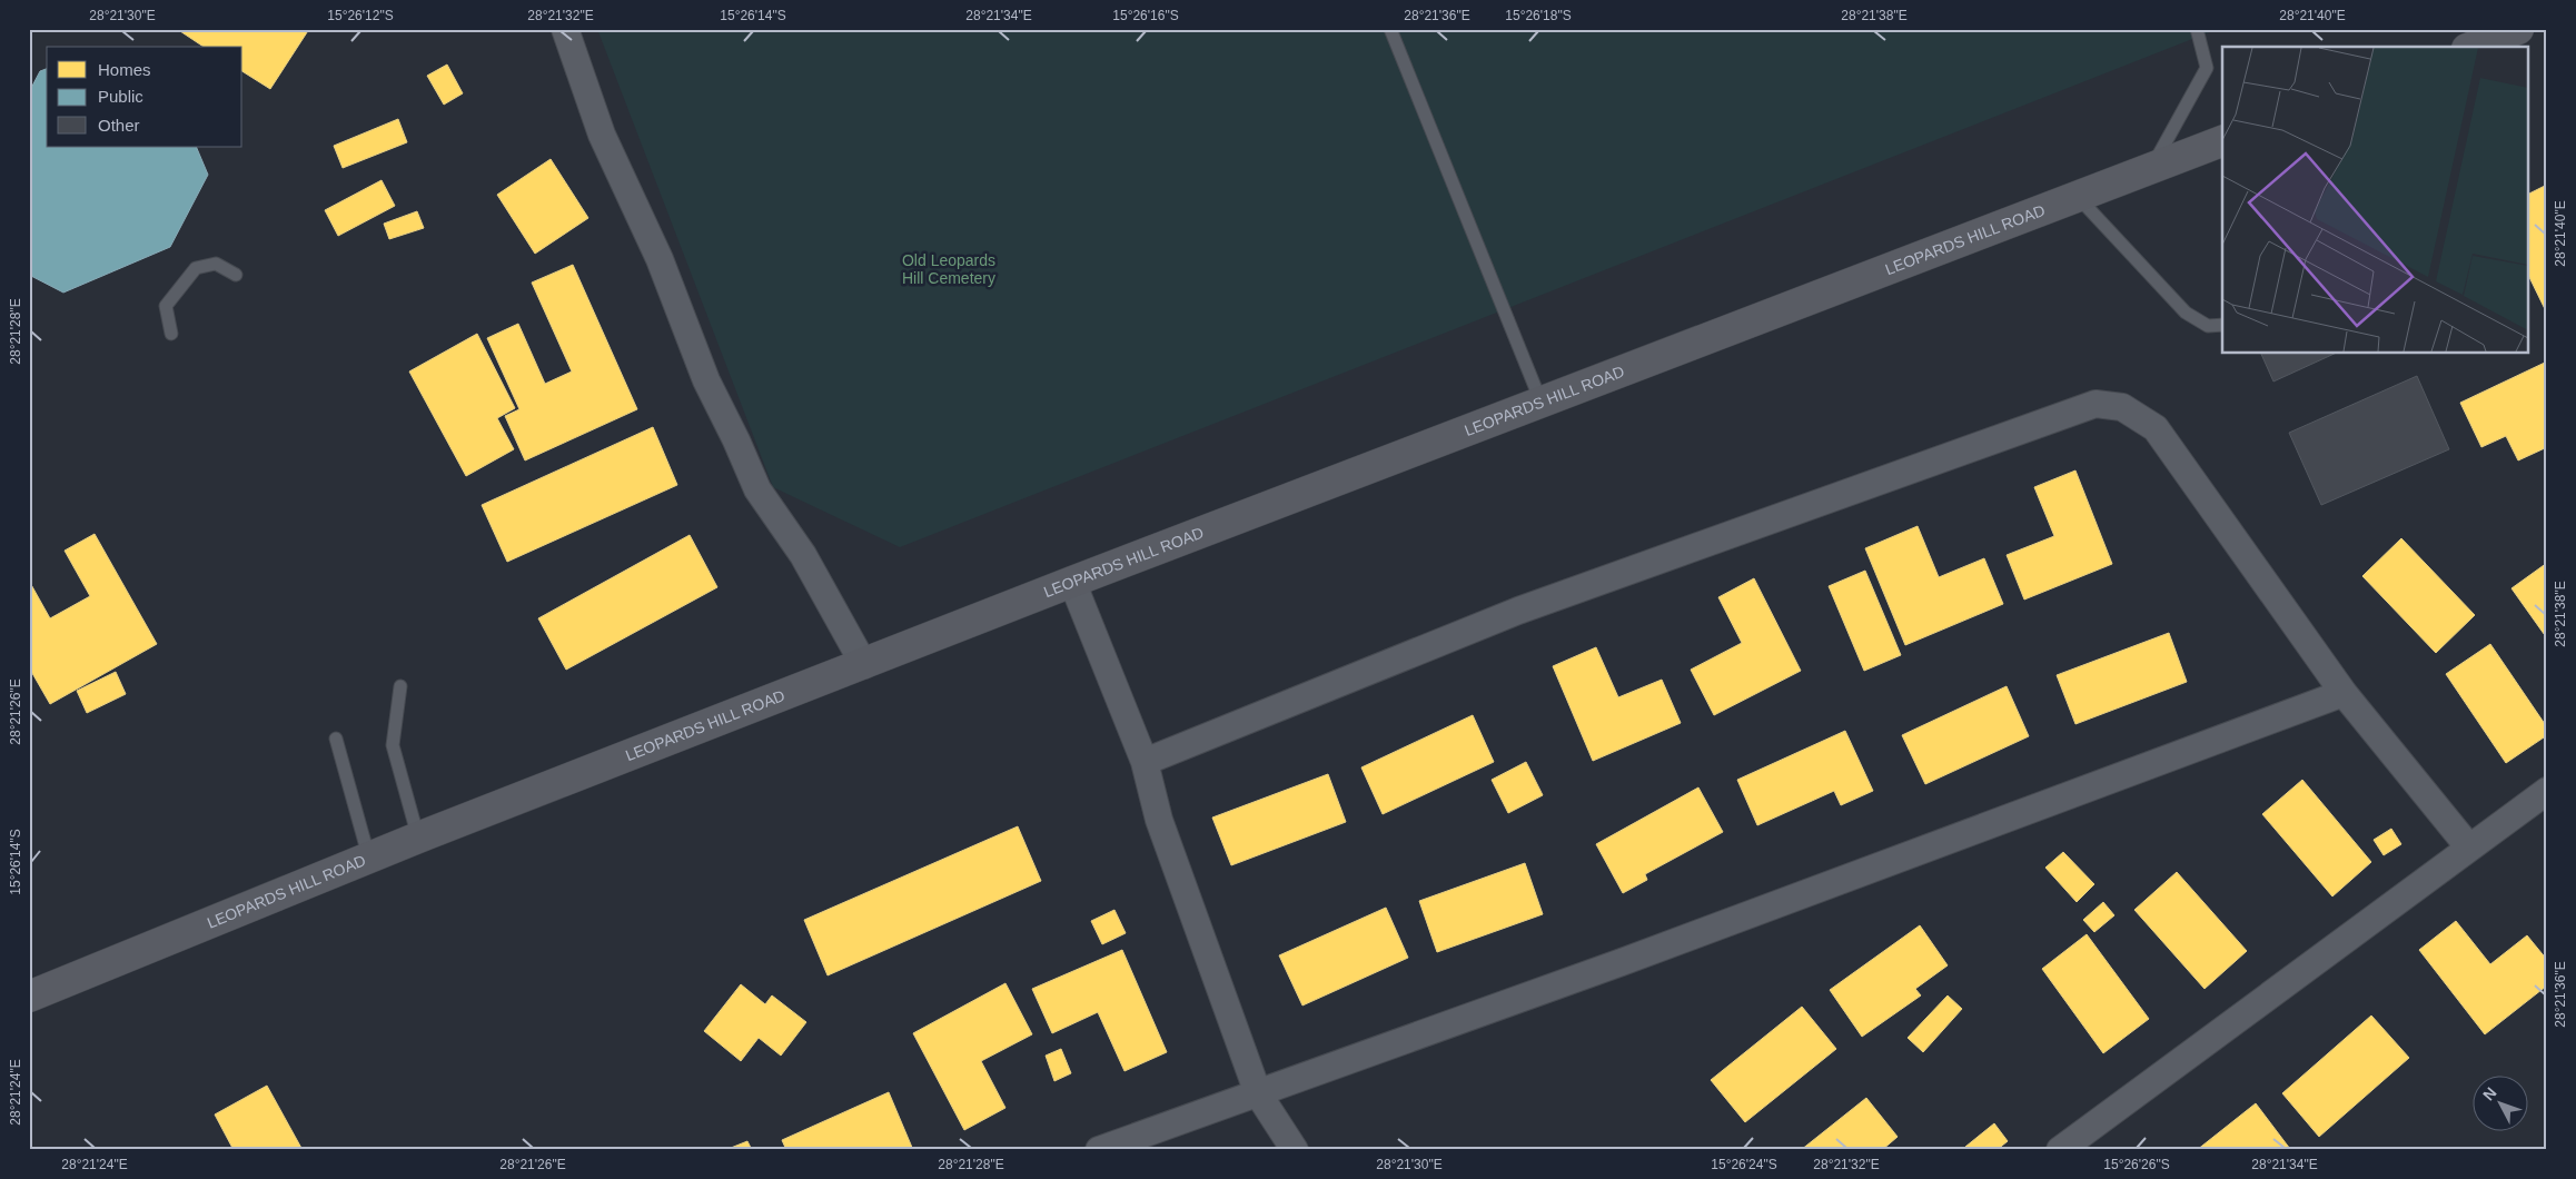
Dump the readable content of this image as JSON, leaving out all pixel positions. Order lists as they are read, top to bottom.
{
  "streets": {
    "main road": ["LEOPARDS HILL ROAD"]
  },
  "parks": ["Old Leopards Hill Cemetery"],
  "legend": ["Homes", "Public", "Other"],
  "north": "top left",
  "coordinates": [
    "28°21'30\"E",
    "15°26'12\"S",
    "28°21'32\"E",
    "15°26'14\"S",
    "28°21'34\"E",
    "15°26'16\"S",
    "28°21'36\"E",
    "15°26'18\"S",
    "28°21'38\"E",
    "28°21'40\"E",
    "28°21'28\"E",
    "28°21'26\"E",
    "28°21'24\"E",
    "15°26'24\"S",
    "15°26'26\"S"
  ]
}
